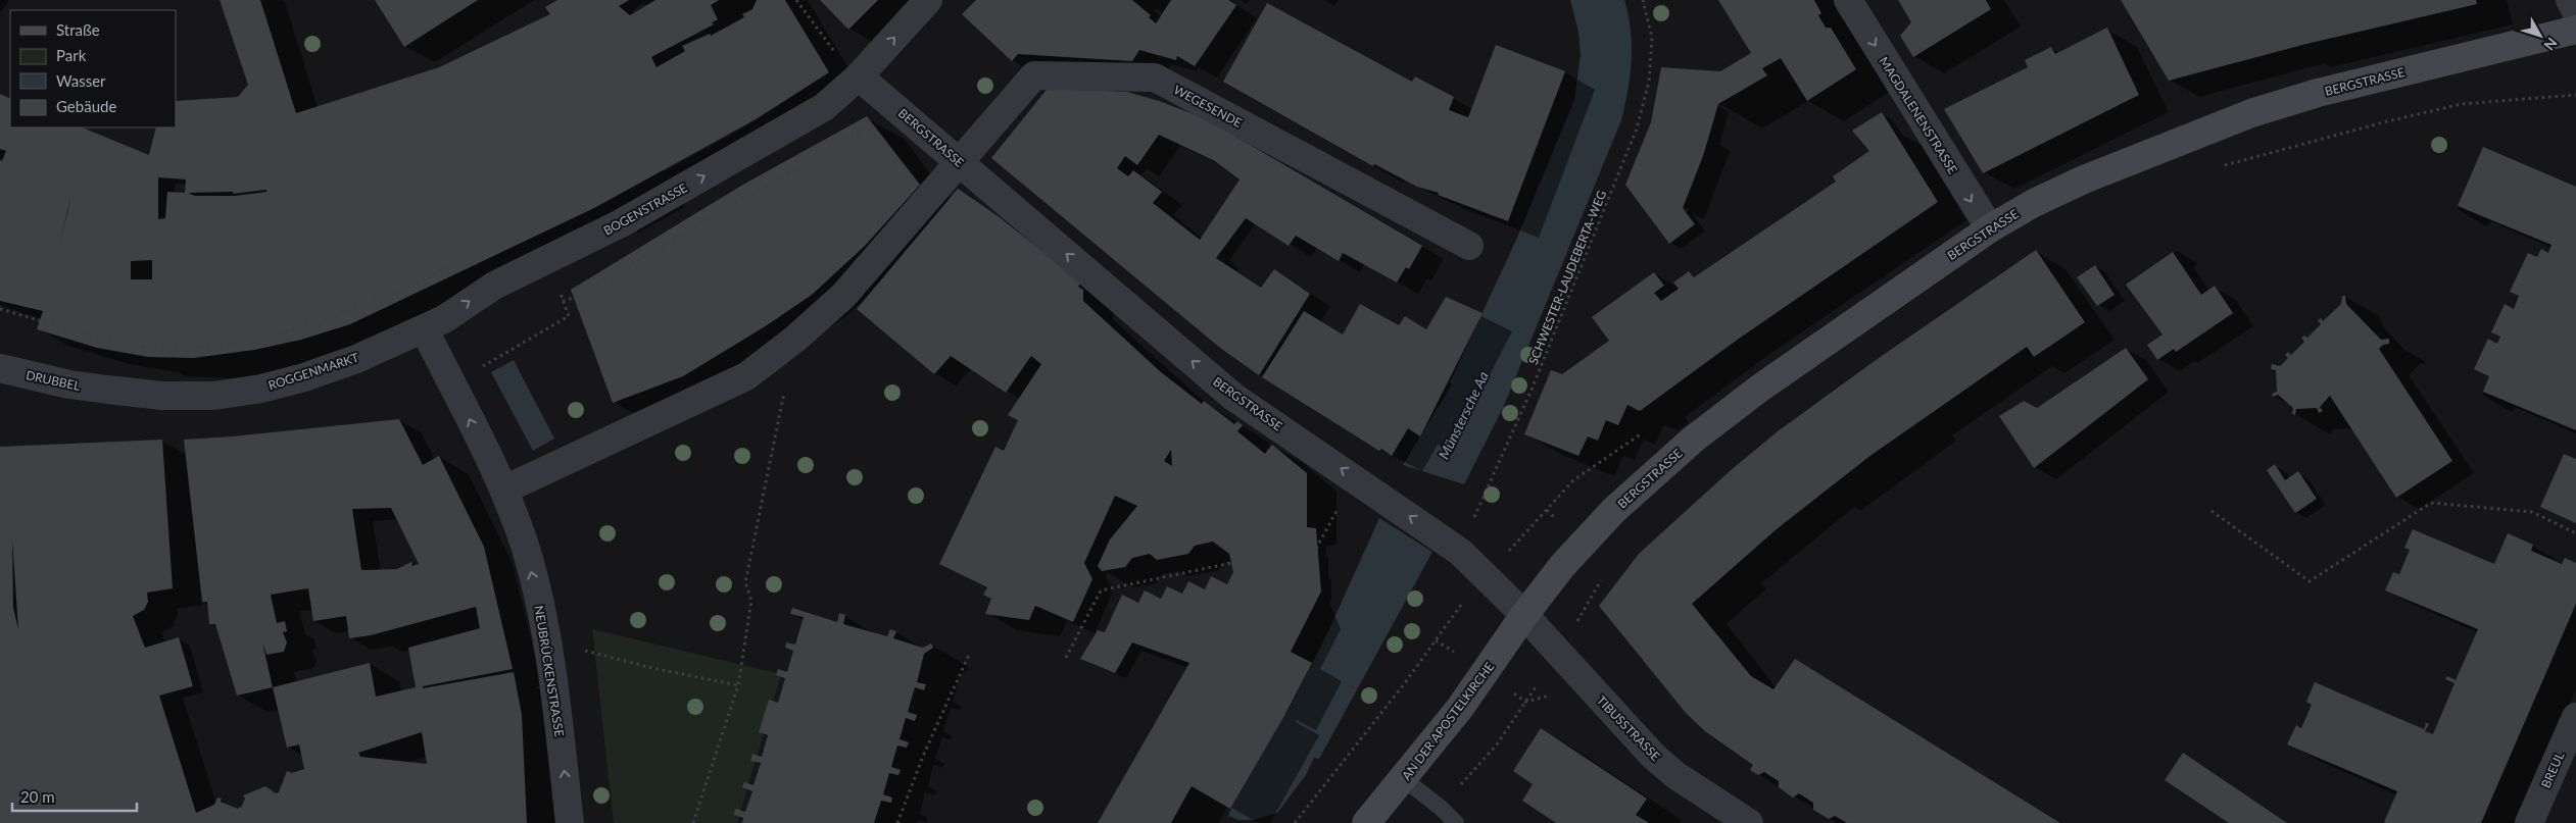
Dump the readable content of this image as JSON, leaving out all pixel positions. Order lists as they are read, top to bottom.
{
  "streets": {
    "main road": ["BERGSTRASSE", "AN DER APOSTELKIRCHE"],
    "street": [
      "WEGESENDE",
      "MAGDALENENSTRASSE",
      "BOGENSTRASSE",
      "ROGGENMARKT",
      "DRUBBEL",
      "NEUBRÜCKENSTRASSE",
      "TIBUSSTRASSE",
      "BREUL"
    ],
    "path": ["SCHWESTER-LAUDEBERTA-WEG"]
  },
  "crossings": [
    ["BERGSTRASSE", "WEGESENDE"],
    ["BERGSTRASSE", "MAGDALENENSTRASSE"],
    ["BERGSTRASSE", "BOGENSTRASSE"],
    ["BERGSTRASSE", "SCHWESTER-LAUDEBERTA-WEG"],
    ["BERGSTRASSE", "AN DER APOSTELKIRCHE"],
    ["BERGSTRASSE", "TIBUSSTRASSE"],
    ["WEGESENDE", "NEUBRÜCKENSTRASSE"],
    ["BOGENSTRASSE", "ROGGENMARKT"],
    ["BOGENSTRASSE", "NEUBRÜCKENSTRASSE"],
    ["ROGGENMARKT", "DRUBBEL"],
    ["ROGGENMARKT", "NEUBRÜCKENSTRASSE"],
    ["AN DER APOSTELKIRCHE", "TIBUSSTRASSE"]
  ],
  "one_way": ["MAGDALENENSTRASSE", "BOGENSTRASSE", "NEUBRÜCKENSTRASSE"],
  "water": ["Münstersche Aa"],
  "legend": [
    "Straße",
    "Park",
    "Wasser",
    "Gebäude"
  ],
  "scale_bar": "20 m",
  "north": "bottom right"
}
